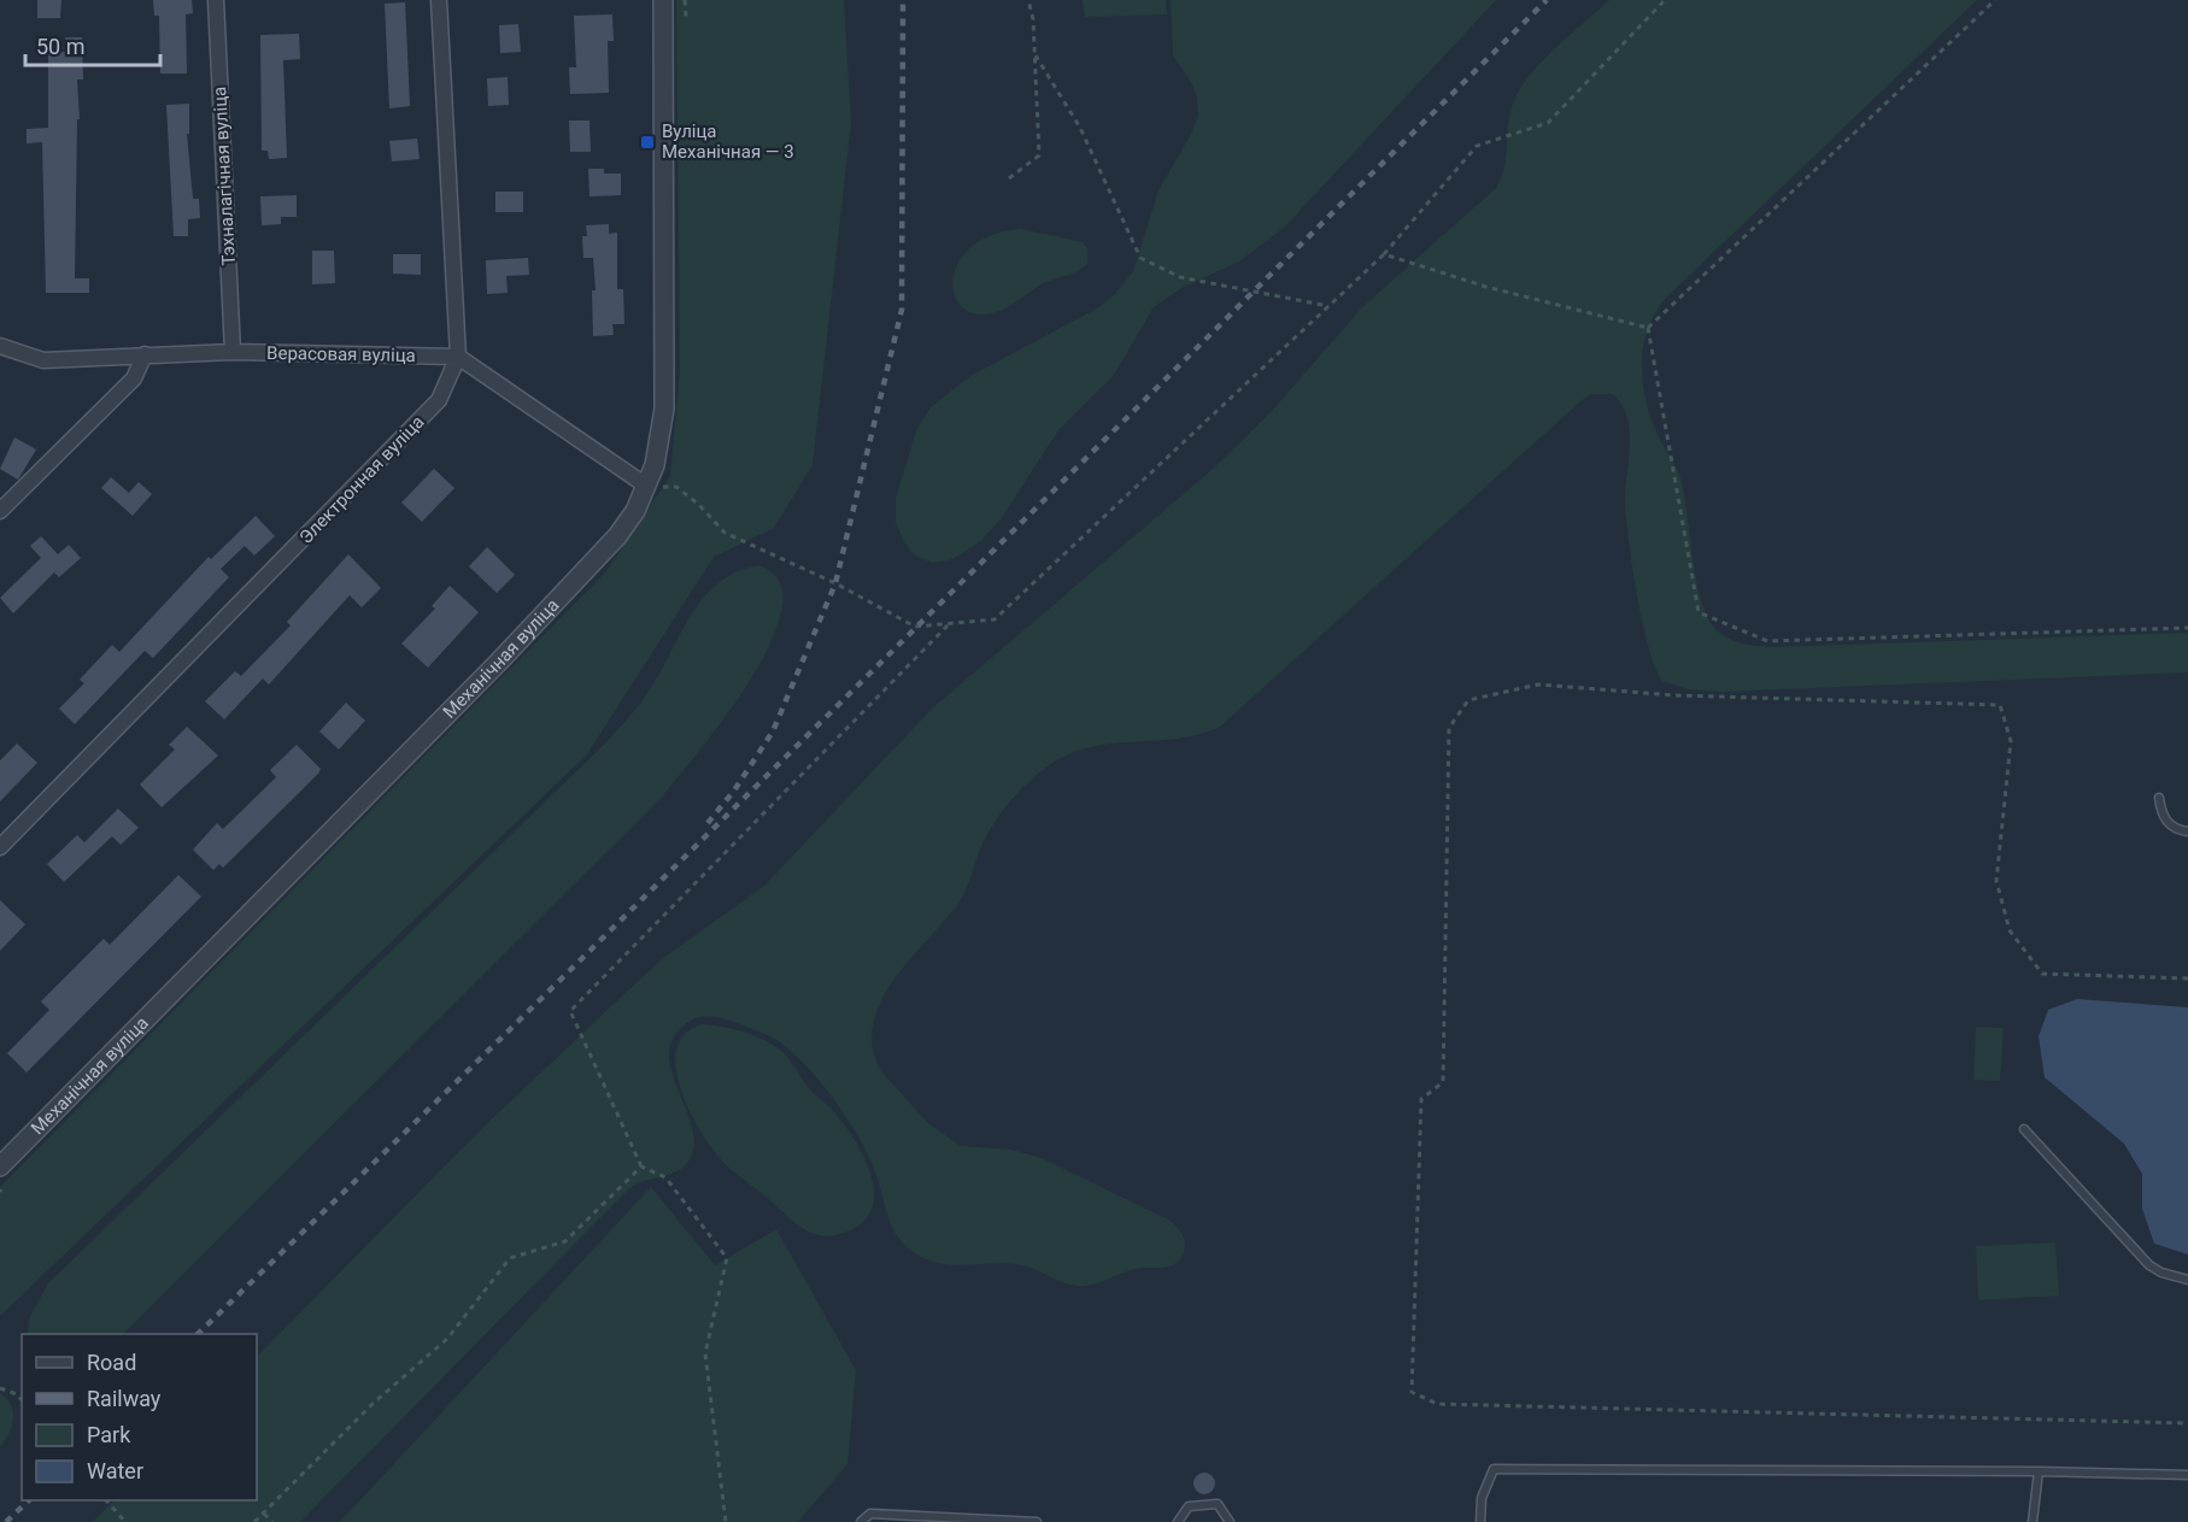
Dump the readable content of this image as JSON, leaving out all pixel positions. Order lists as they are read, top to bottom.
{
  "streets": {
    "street": [
      "Тэхналагічная вуліца",
      "Верасовая вуліца",
      "Электронная вуліца",
      "Механічная вуліца"
    ]
  },
  "crossings": [
    ["Тэхналагічная вуліца", "Верасовая вуліца"],
    ["Верасовая вуліца", "Электронная вуліца"]
  ],
  "places": {
    "transit": ["Вуліца Механічная — 3"]
  },
  "legend": [
    "Road",
    "Railway",
    "Park",
    "Water"
  ],
  "scale_bar": "50 m"
}
